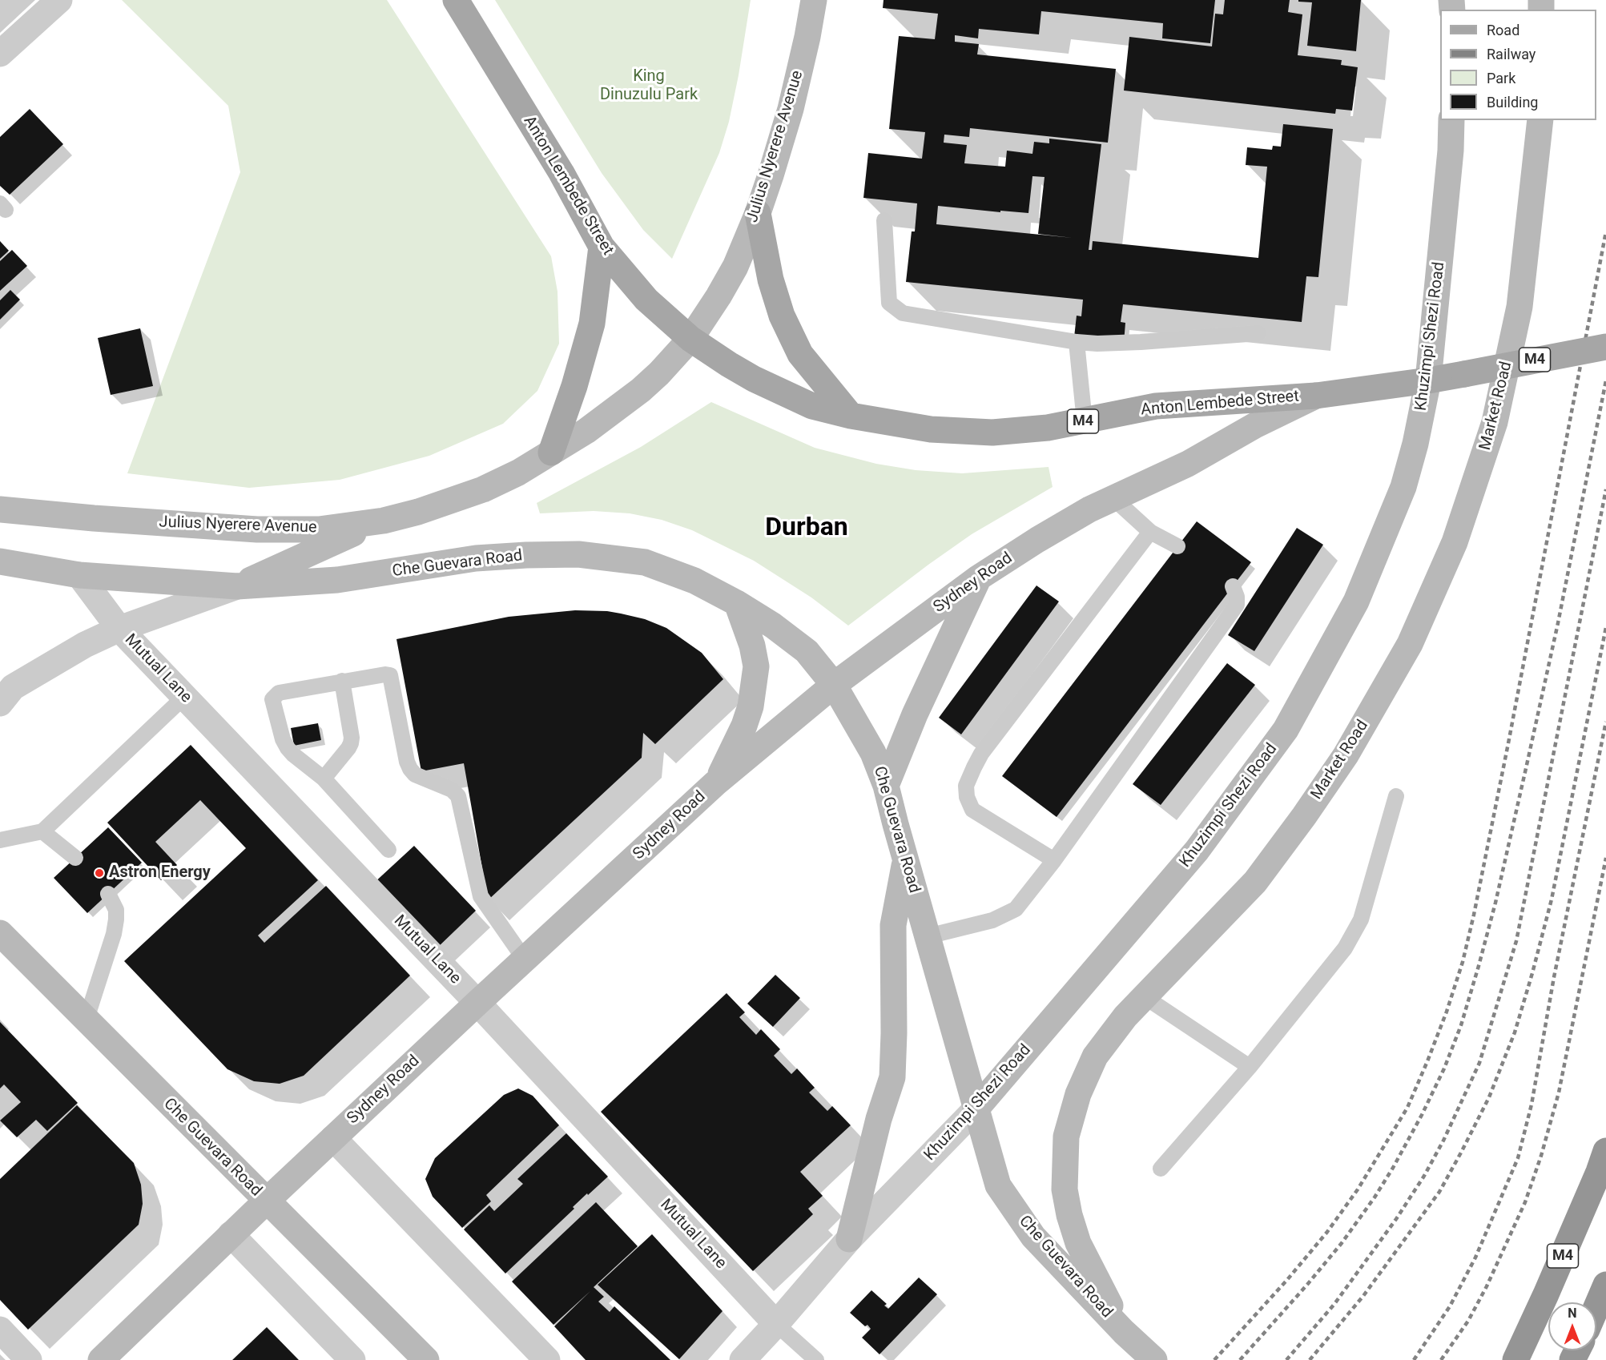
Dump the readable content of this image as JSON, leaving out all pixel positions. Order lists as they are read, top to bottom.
{
  "streets": {
    "highway": ["M4"],
    "main road": [
      "Julius Nyerere Avenue",
      "Anton Lembede Street",
      "Khuzimpi Shezi Road",
      "Market Road",
      "Che Guevara Road",
      "Sydney Road"
    ],
    "street": ["Mutual Lane"]
  },
  "crossings": [
    ["Julius Nyerere Avenue", "Anton Lembede Street"],
    ["Anton Lembede Street", "Khuzimpi Shezi Road"],
    ["Anton Lembede Street", "Sydney Road"],
    ["Khuzimpi Shezi Road", "Che Guevara Road"],
    ["Khuzimpi Shezi Road", "Mutual Lane"],
    ["Market Road", "Che Guevara Road"],
    ["Che Guevara Road", "Sydney Road"],
    ["Che Guevara Road", "Mutual Lane"],
    ["Sydney Road", "Mutual Lane"]
  ],
  "districts": ["Durban"],
  "parks": ["King Dinuzulu Park"],
  "places": ["Astron Energy"],
  "legend": [
    "Road",
    "Railway",
    "Park",
    "Building"
  ],
  "north": "top"
}
